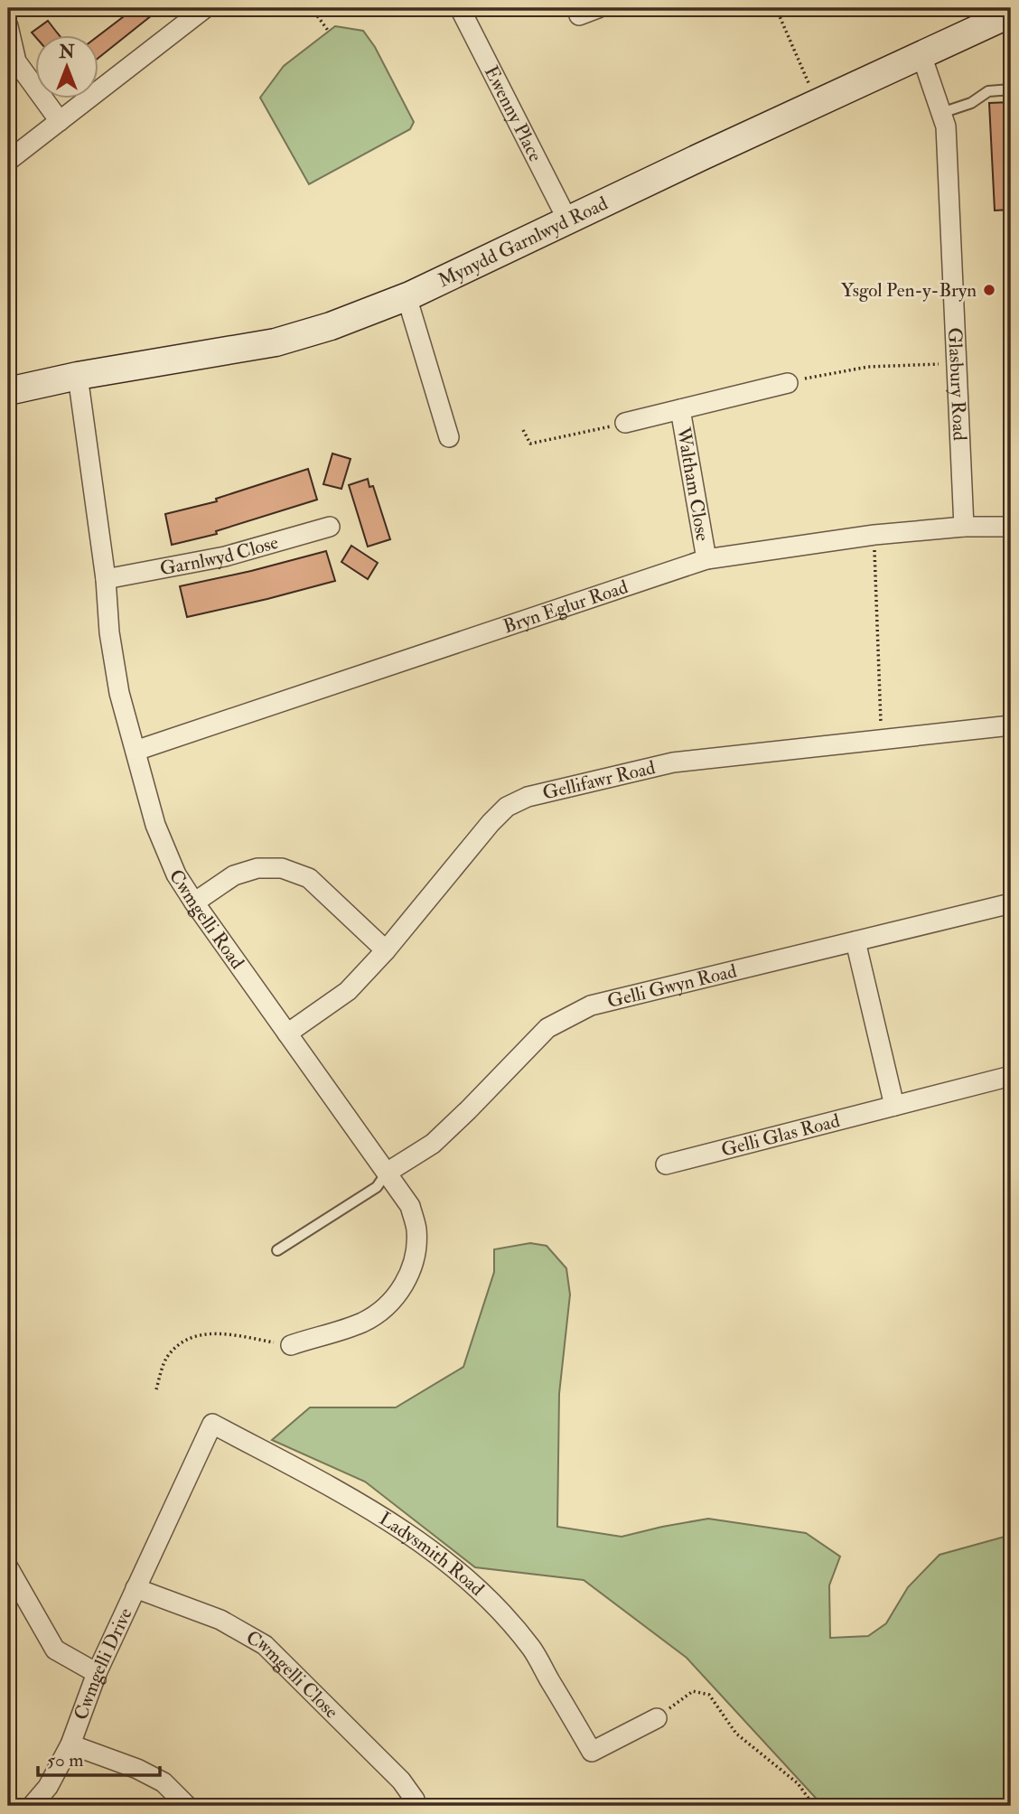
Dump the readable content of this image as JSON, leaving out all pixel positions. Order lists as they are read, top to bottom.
{
  "streets": {
    "street": [
      "Ewenny Place",
      "Mynydd Garnlwyd Road",
      "Glasbury Road",
      "Waltham Close",
      "Garnlwyd Close",
      "Bryn Eglur Road",
      "Gellifawr Road",
      "Cwmgelli Road",
      "Gelli Gwyn Road",
      "Gelli Glas Road",
      "Ladysmith Road",
      "Cwmgelli Drive",
      "Cwmgelli Close"
    ]
  },
  "crossings": [
    ["Ewenny Place", "Mynydd Garnlwyd Road"],
    ["Mynydd Garnlwyd Road", "Glasbury Road"],
    ["Mynydd Garnlwyd Road", "Cwmgelli Road"],
    ["Glasbury Road", "Bryn Eglur Road"],
    ["Waltham Close", "Bryn Eglur Road"],
    ["Garnlwyd Close", "Cwmgelli Road"],
    ["Bryn Eglur Road", "Cwmgelli Road"],
    ["Gellifawr Road", "Cwmgelli Road"],
    ["Cwmgelli Road", "Gelli Gwyn Road"],
    ["Ladysmith Road", "Cwmgelli Drive"],
    ["Cwmgelli Drive", "Cwmgelli Close"]
  ],
  "places": ["Ysgol Pen-y-Bryn"],
  "scale_bar": "50 m",
  "north": "top"
}
